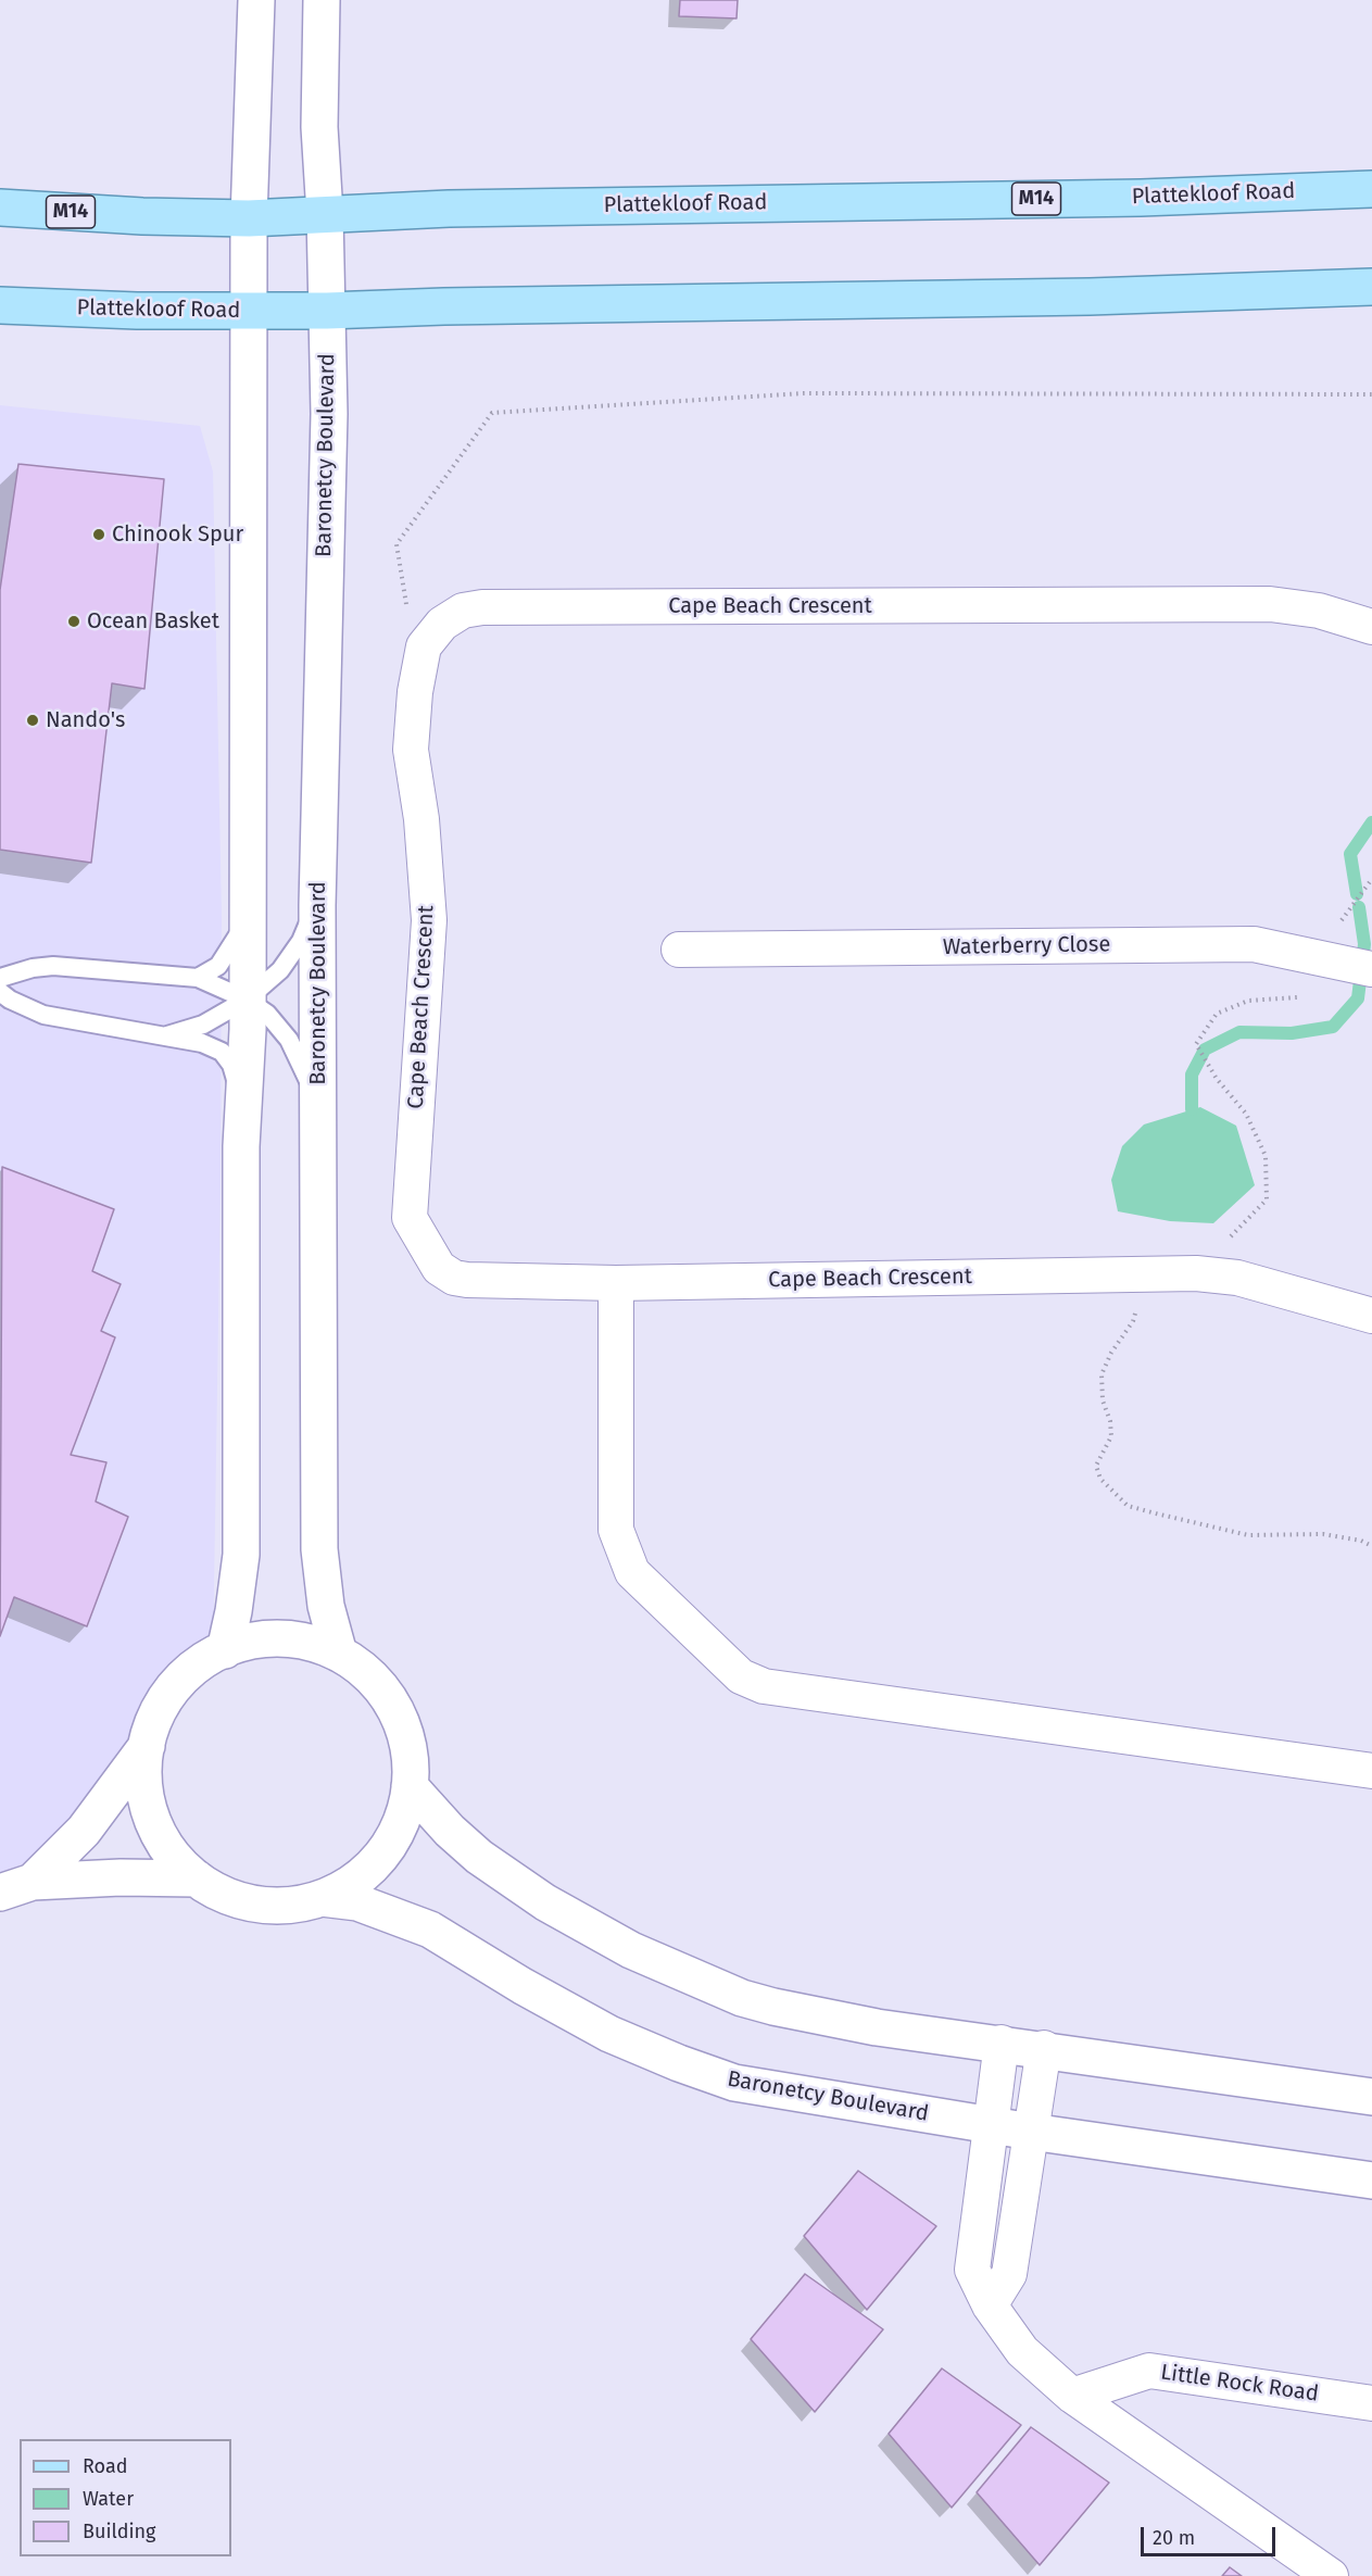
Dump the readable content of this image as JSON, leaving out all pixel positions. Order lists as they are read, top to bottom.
{
  "streets": {
    "main road": ["Plattekloof Road", "M14"],
    "street": [
      "Baronetcy Boulevard",
      "Cape Beach Crescent",
      "Waterberry Close",
      "Little Rock Road"
    ]
  },
  "crossings": [
    ["Plattekloof Road", "Baronetcy Boulevard"]
  ],
  "places": ["Chinook Spur", "Ocean Basket", "Nando's"],
  "legend": ["Road", "Water", "Building"],
  "scale_bar": "20 m"
}
